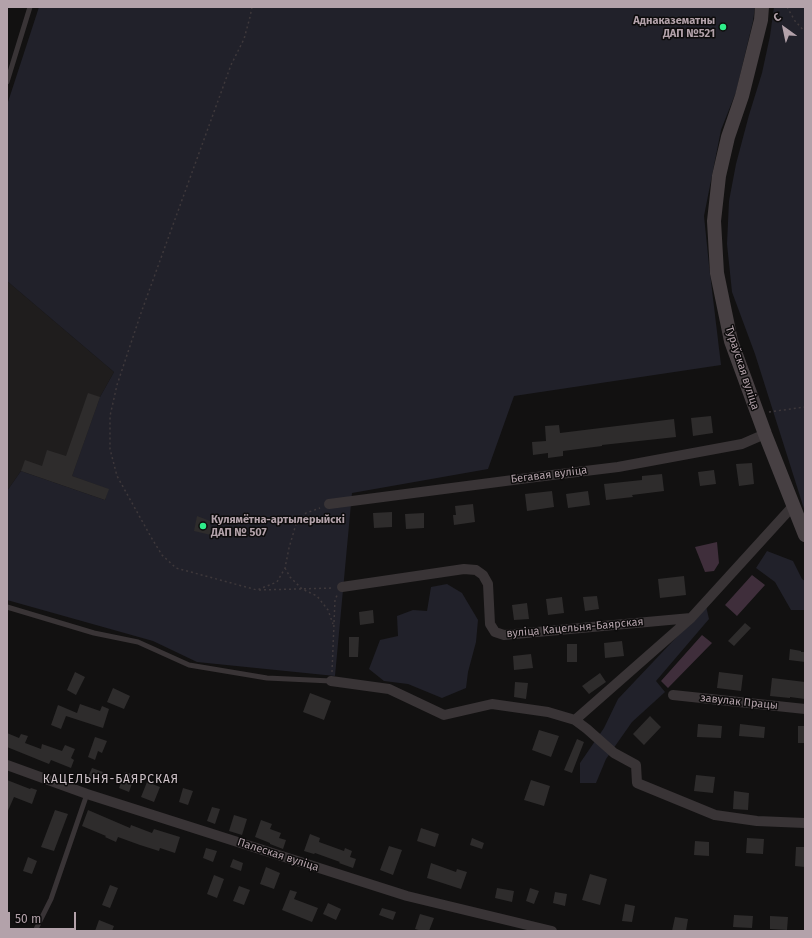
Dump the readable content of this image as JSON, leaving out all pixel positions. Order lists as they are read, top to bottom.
{
  "streets": {
    "street": [
      "Тураўская вуліца",
      "Бегавая вуліца",
      "вуліца Кацельня-Баярская",
      "завулак Працы",
      "Палеская вуліца"
    ]
  },
  "crossings": [
    ["Тураўская вуліца", "Бегавая вуліца"]
  ],
  "districts": ["КАЦЕЛЬНЯ-БАЯРСКАЯ"],
  "places": ["Аднаказематны ДАП №521", "Кулямётна-артылерыйскі ДАП № 507"],
  "scale_bar": "50 m",
  "north": "top left"
}
